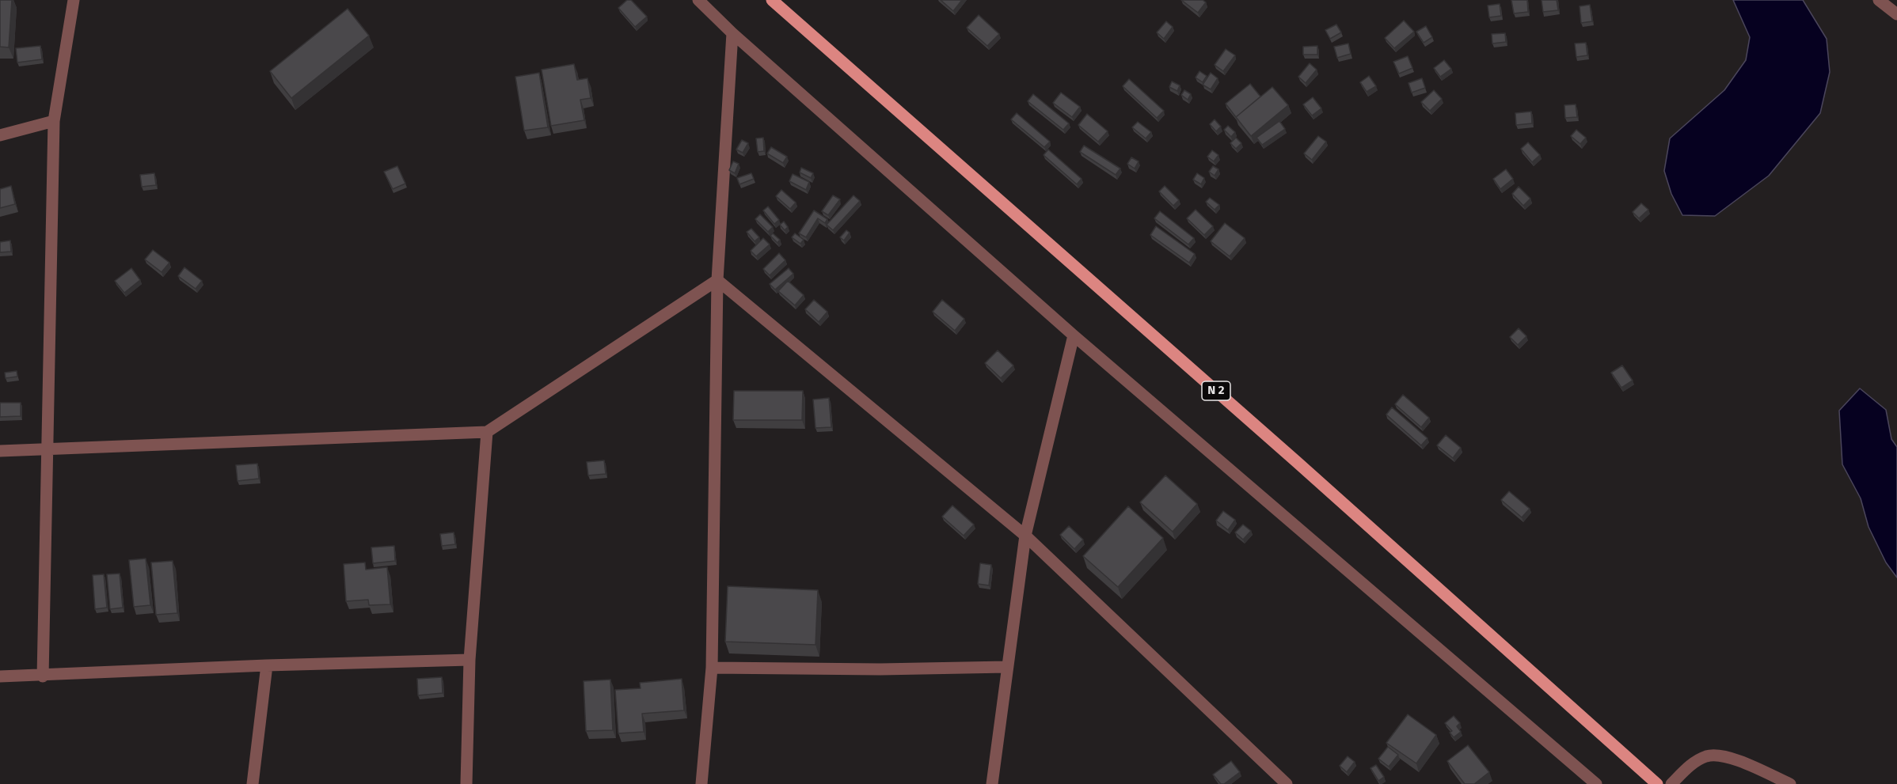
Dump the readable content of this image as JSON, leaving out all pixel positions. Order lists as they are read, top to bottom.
{
  "streets": {
    "main road": ["N 2"]
  }
}
